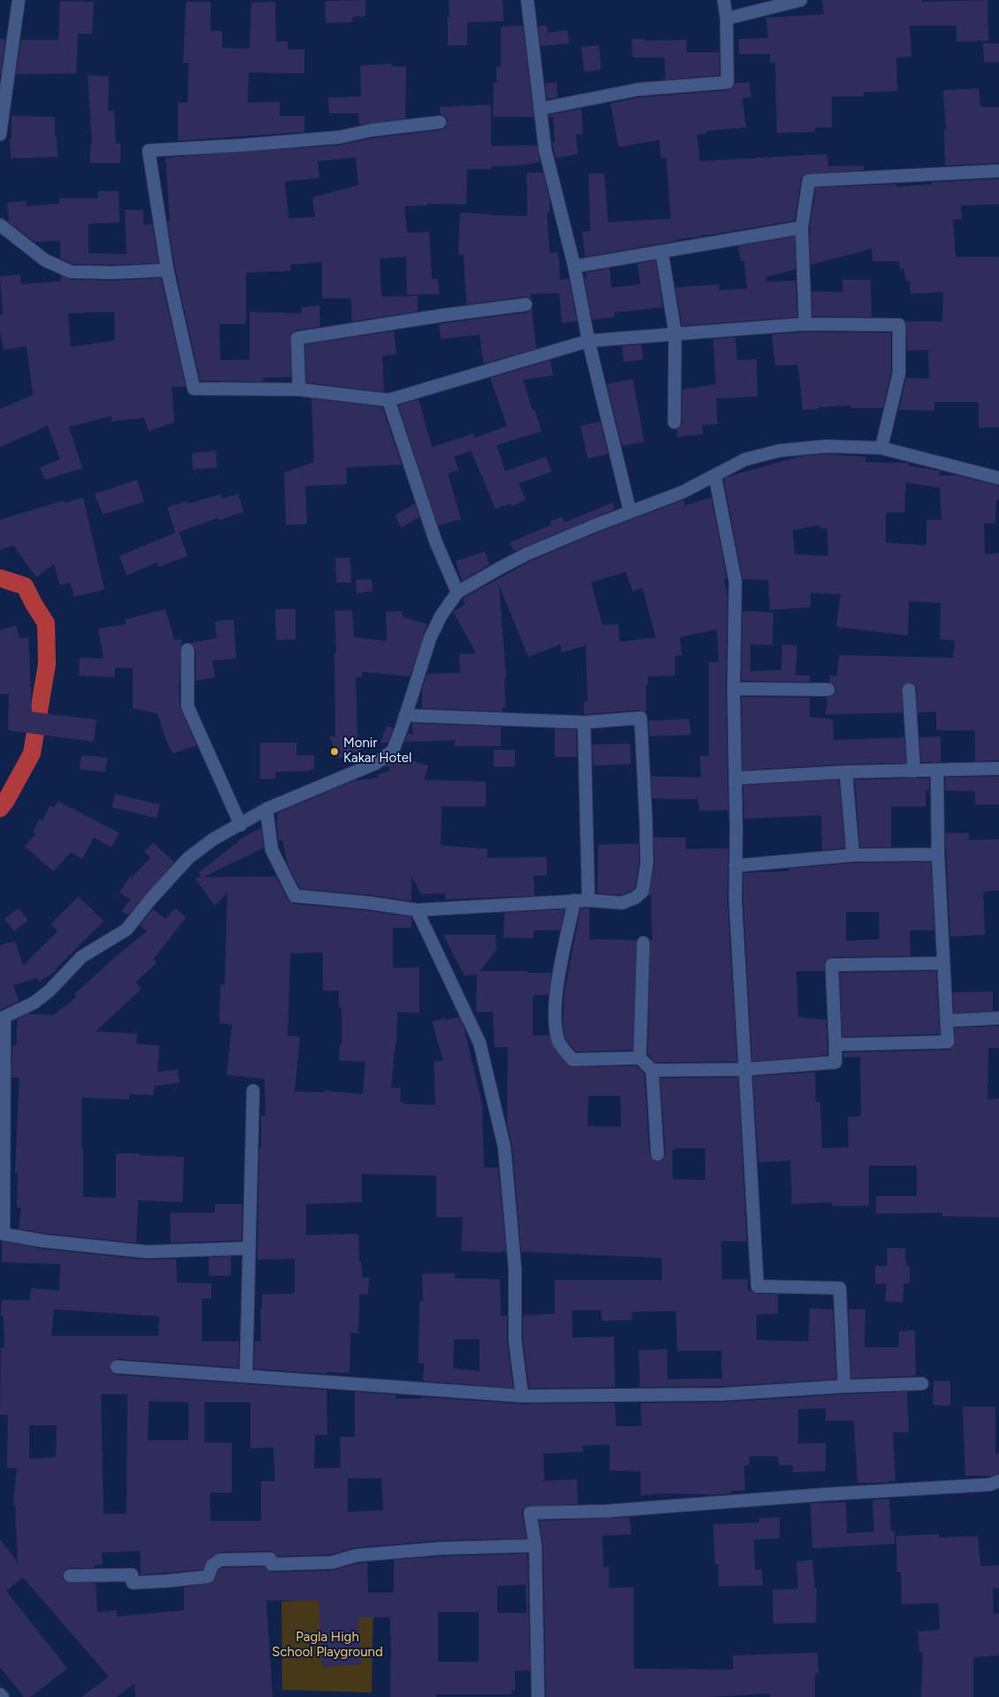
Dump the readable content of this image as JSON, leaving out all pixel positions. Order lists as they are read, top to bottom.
{
  "parks": ["Pagla High School Playground"],
  "places": ["Monir Kakar Hotel"]
}
